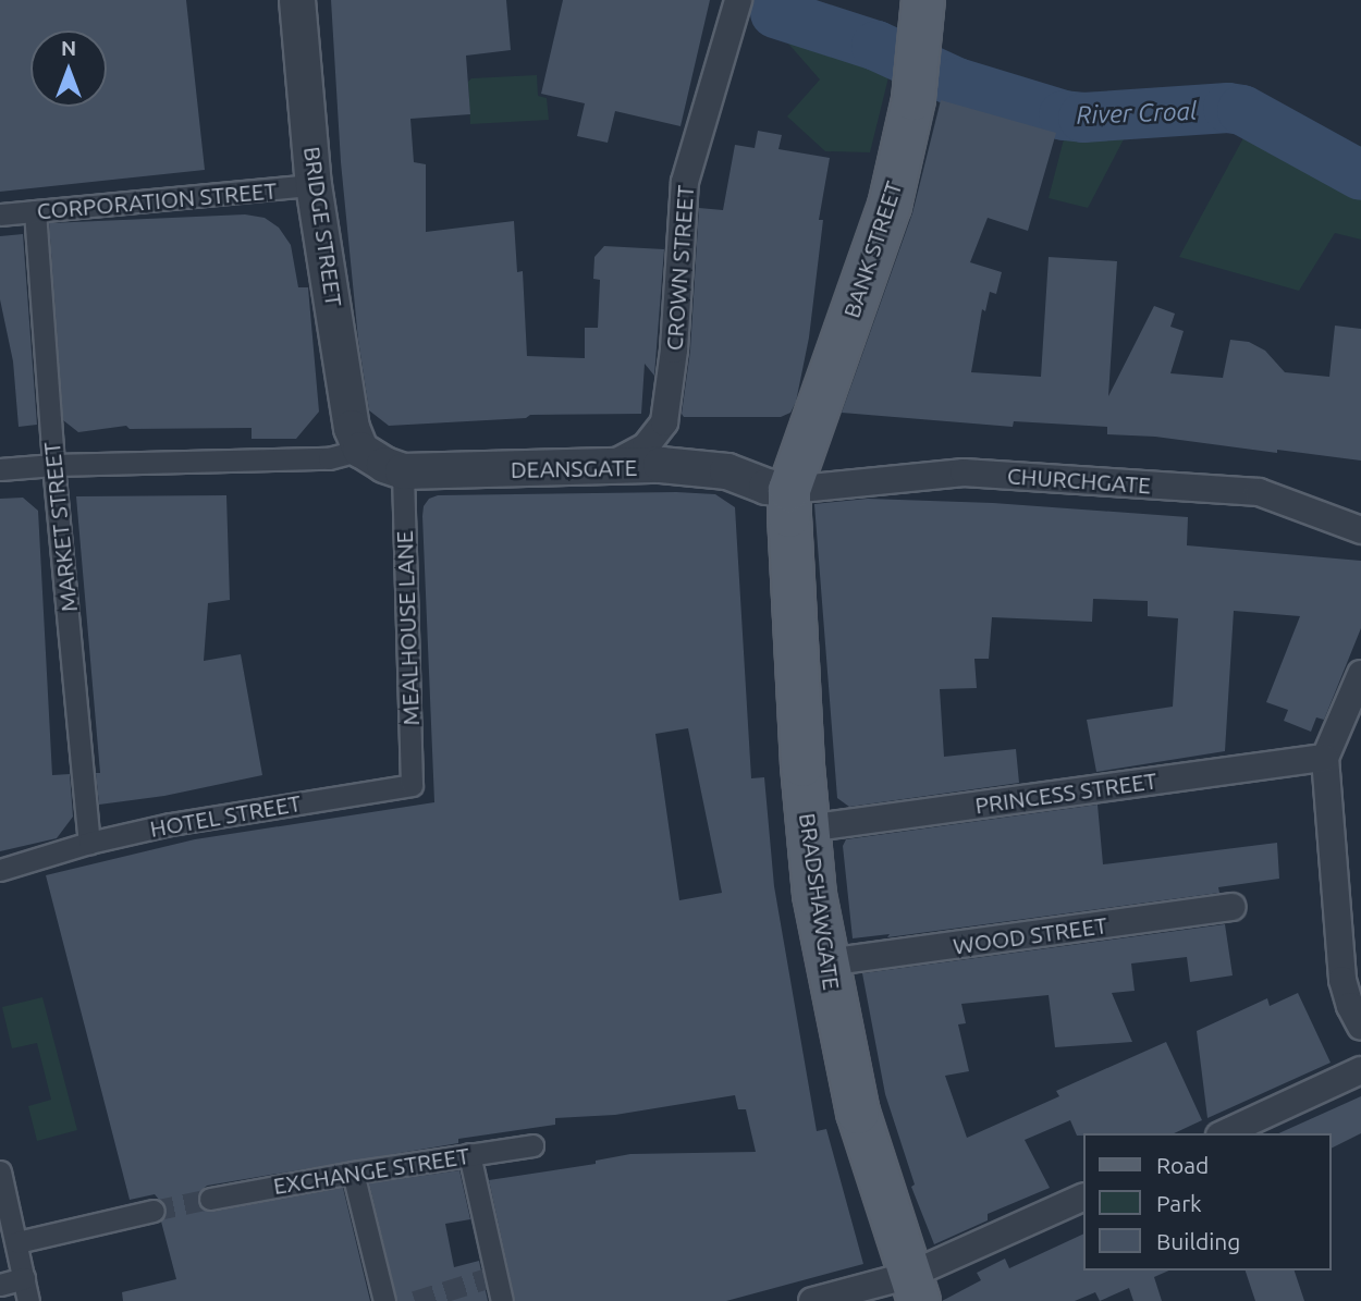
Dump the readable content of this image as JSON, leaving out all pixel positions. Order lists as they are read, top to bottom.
{
  "streets": {
    "main road": ["BANK STREET", "BRADSHAWGATE"],
    "street": [
      "CORPORATION STREET",
      "BRIDGE STREET",
      "CROWN STREET",
      "DEANSGATE",
      "CHURCHGATE",
      "MARKET STREET",
      "MEALHOUSE LANE",
      "PRINCESS STREET",
      "HOTEL STREET",
      "WOOD STREET",
      "EXCHANGE STREET"
    ]
  },
  "crossings": [
    ["CORPORATION STREET", "BRIDGE STREET"],
    ["CORPORATION STREET", "MARKET STREET"],
    ["BRIDGE STREET", "DEANSGATE"],
    ["BANK STREET", "DEANSGATE"],
    ["BANK STREET", "CHURCHGATE"],
    ["BANK STREET", "BRADSHAWGATE"],
    ["CROWN STREET", "DEANSGATE"],
    ["DEANSGATE", "CHURCHGATE"],
    ["DEANSGATE", "MEALHOUSE LANE"],
    ["DEANSGATE", "BRADSHAWGATE"],
    ["CHURCHGATE", "BRADSHAWGATE"],
    ["MARKET STREET", "HOTEL STREET"],
    ["MEALHOUSE LANE", "HOTEL STREET"],
    ["PRINCESS STREET", "BRADSHAWGATE"],
    ["BRADSHAWGATE", "WOOD STREET"]
  ],
  "water": ["River Croal"],
  "legend": ["Road", "Park", "Building"],
  "north": "top"
}
